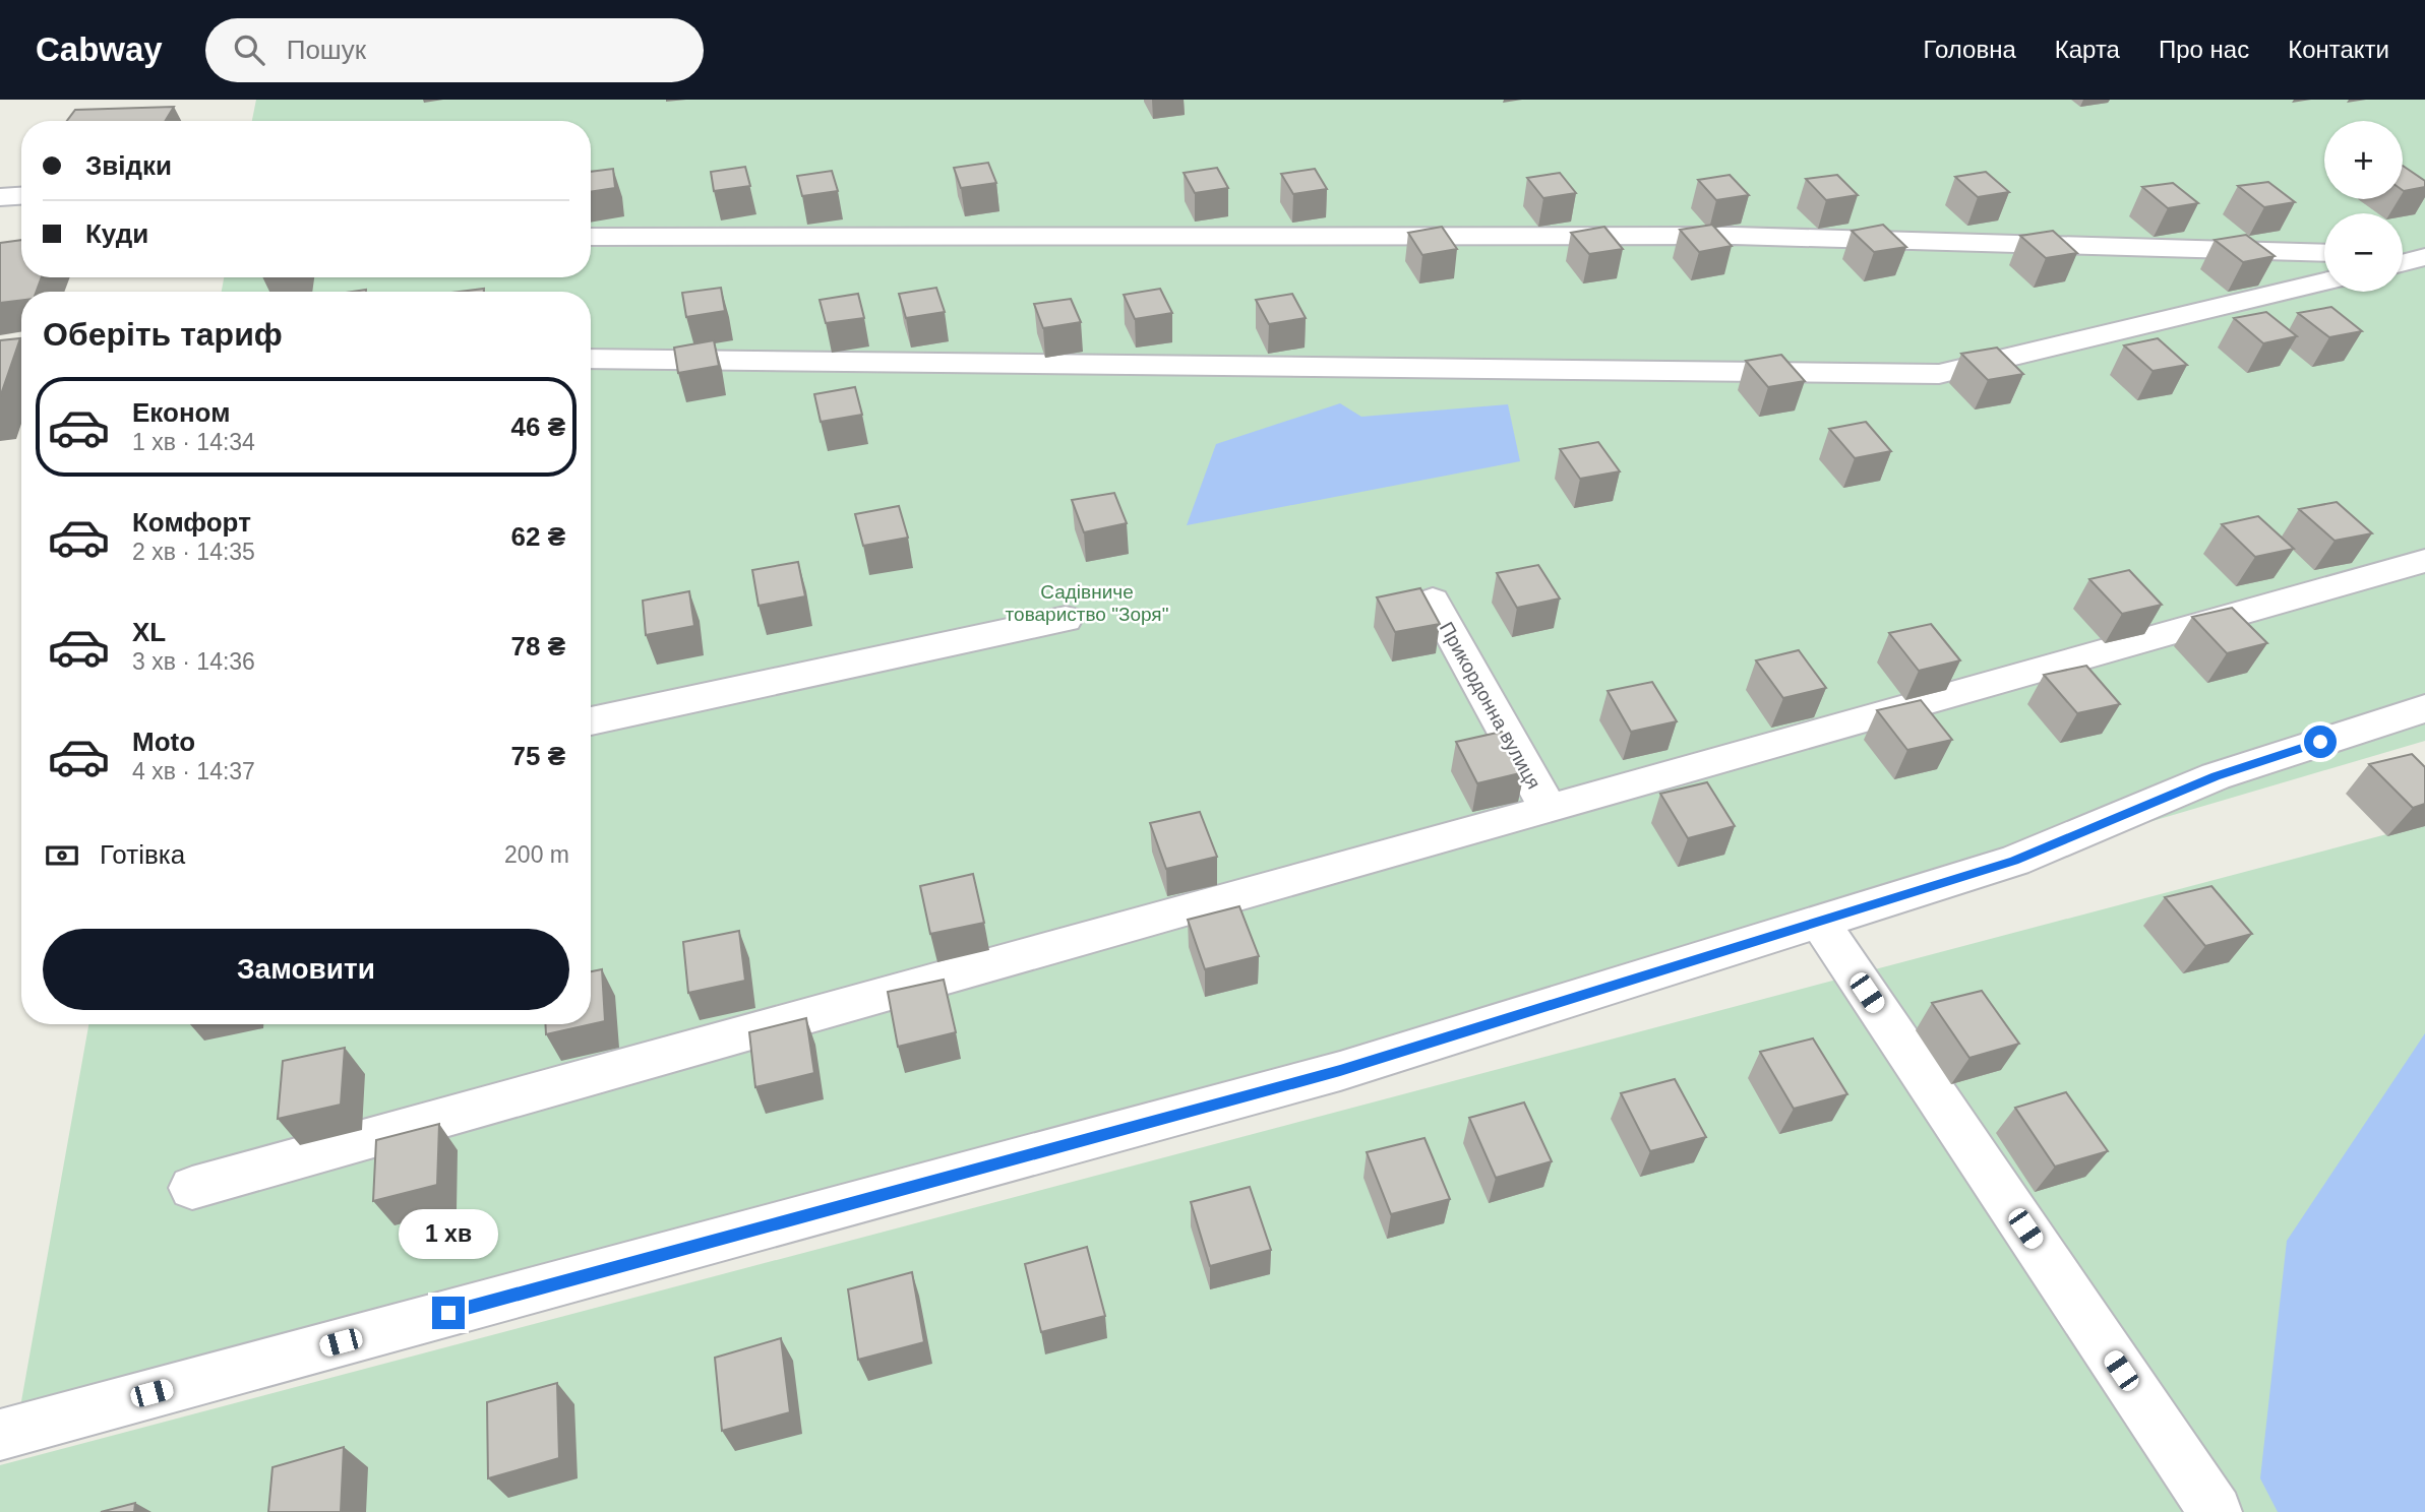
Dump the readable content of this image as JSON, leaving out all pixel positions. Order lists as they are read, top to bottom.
{
  "streets": {
    "street": ["Прикордонна вулиця"]
  },
  "parks": ["Садівниче товариство \"Зоря\""],
  "page": {
    "header": "Cabway",
    "search": "Пошук",
    "nav": [
      "Головна",
      "Карта",
      "Про нас",
      "Контакти"
    ],
    "map_buttons": ["+", "−"],
    "banner": ["Звідки", "Куди"],
    "heading": "Оберіть тариф",
    "list": [
      {
        "name": "Економ",
        "note": "1 хв · 14:34",
        "value": "46 ₴"
      },
      {
        "name": "Комфорт",
        "note": "2 хв · 14:35",
        "value": "62 ₴"
      },
      {
        "name": "XL",
        "note": "3 хв · 14:36",
        "value": "78 ₴"
      },
      {
        "name": "Moto",
        "note": "4 хв · 14:37",
        "value": "75 ₴"
      }
    ],
    "pay": ["Готівка", "200 m"],
    "buttons": "Замовити",
    "bubble": "1 хв"
  }
}
